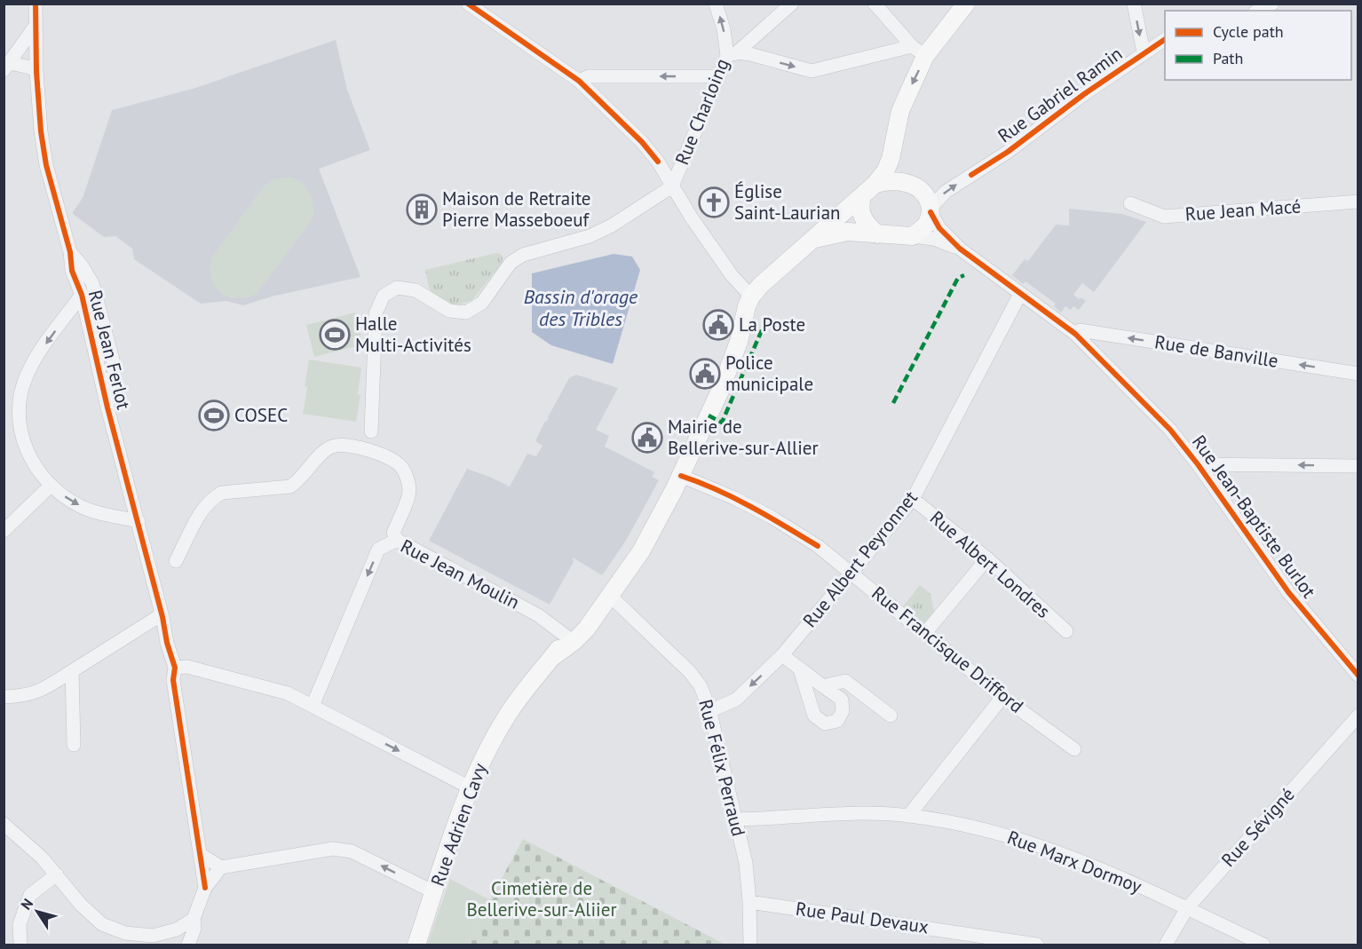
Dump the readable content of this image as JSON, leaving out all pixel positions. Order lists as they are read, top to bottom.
{
  "streets": {
    "main road": ["Rue Adrien Cavy"],
    "street": [
      "Rue Gabriel Ramin",
      "Rue Charloing",
      "Rue Jean Macé",
      "Rue Jean Ferlot",
      "Rue de Banville",
      "Rue Jean-Baptiste Burlot",
      "Rue Albert Peyronnet",
      "Rue Albert Londres",
      "Rue Jean Moulin",
      "Rue Francisque Drifford",
      "Rue Félix Perraud",
      "Rue Sévigné",
      "Rue Marx Dormoy",
      "Rue Paul Devaux"
    ]
  },
  "crossings": [
    ["Rue Gabriel Ramin", "Rue Jean-Baptiste Burlot"],
    ["Rue de Banville", "Rue Jean-Baptiste Burlot"],
    ["Rue Jean-Baptiste Burlot", "Rue Albert Peyronnet"],
    ["Rue Albert Peyronnet", "Rue Albert Londres"],
    ["Rue Albert Peyronnet", "Rue Francisque Drifford"],
    ["Rue Albert Peyronnet", "Rue Félix Perraud"],
    ["Rue Jean Moulin", "Rue Adrien Cavy"],
    ["Rue Francisque Drifford", "Rue Adrien Cavy"],
    ["Rue Félix Perraud", "Rue Adrien Cavy"],
    ["Rue Félix Perraud", "Rue Marx Dormoy"],
    ["Rue Félix Perraud", "Rue Paul Devaux"],
    ["Rue Sévigné", "Rue Marx Dormoy"]
  ],
  "one_way": ["Rue Gabriel Ramin", "Rue Jean Moulin"],
  "water": ["Bassin d'orage des Tribles"],
  "parks": ["Cimetière de Bellerive-sur-Aliier"],
  "places": {
    "church": ["Église Saint-Laurian"],
    "building": ["Maison de Retraite Pierre Masseboeuf"],
    "public building": ["La Poste", "Police municipale", "Mairie de Bellerive-sur-Allier"],
    "sports": ["Halle Multi-Activités", "COSEC"]
  },
  "legend": ["Cycle path", "Path"],
  "north": "top left"
}
